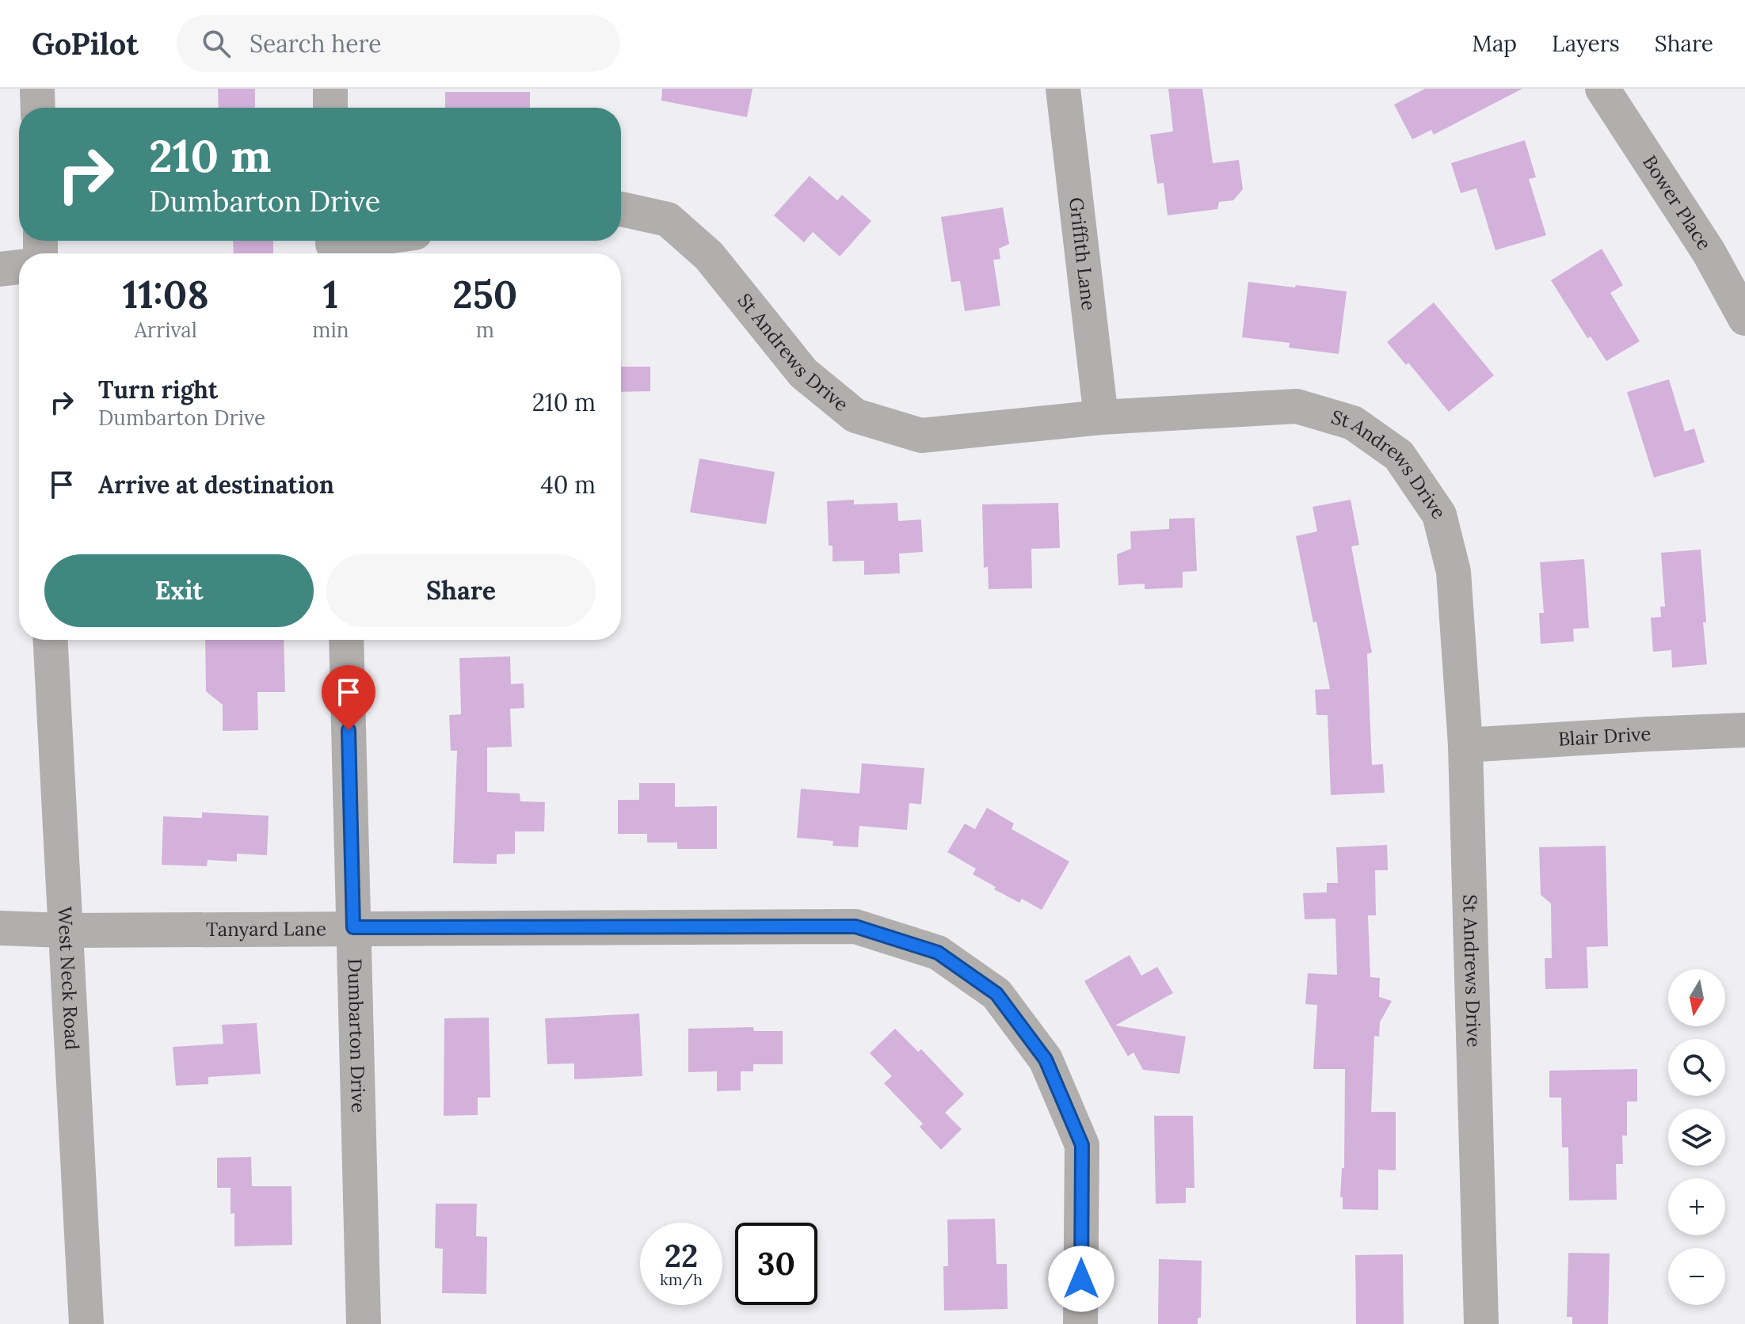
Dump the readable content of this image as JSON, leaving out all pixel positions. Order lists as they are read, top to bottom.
{
  "streets": {
    "street": [
      "Bower Place",
      "Griffith Lane",
      "St Andrews Drive",
      "Blair Drive",
      "Tanyard Lane",
      "West Neck Road",
      "Dumbarton Drive"
    ]
  },
  "crossings": [
    ["Griffith Lane", "St Andrews Drive"],
    ["St Andrews Drive", "Blair Drive"],
    ["Tanyard Lane", "West Neck Road"],
    ["Tanyard Lane", "Dumbarton Drive"]
  ],
  "north": "bottom",
  "page": {
    "header": "GoPilot",
    "search": "Search here",
    "nav": ["Map", "Layers", "Share"],
    "turn": ["210 m", "Dumbarton Drive"],
    "eta": [
      "11:08",
      "Arrival",
      "1",
      "min",
      "250",
      "m"
    ],
    "list": [
      {
        "name": "Turn right",
        "note": "Dumbarton Drive",
        "value": "210 m"
      },
      {
        "name": "Arrive at destination",
        "value": "40 m"
      }
    ],
    "buttons": ["Exit", "Share"],
    "map_buttons": ["+", "−"],
    "speed": "22 km/h",
    "limit": "30"
  }
}
